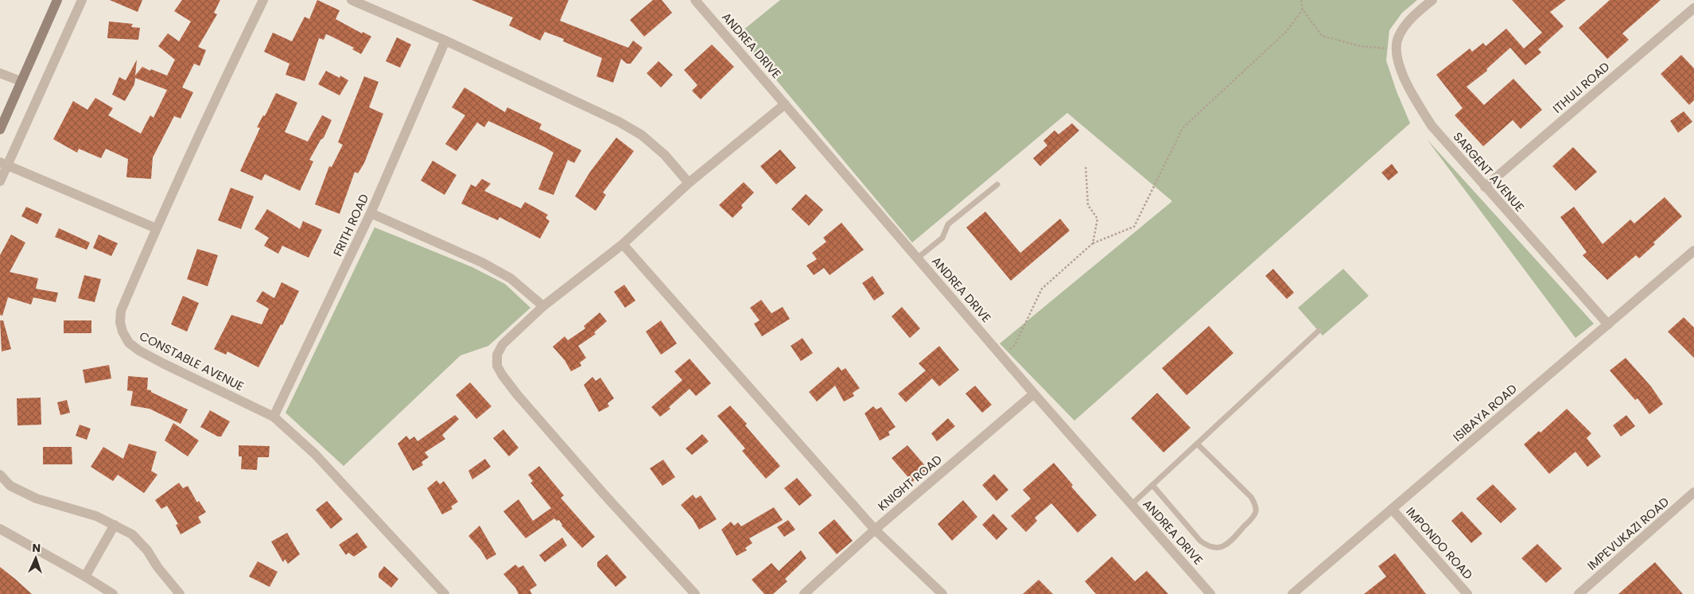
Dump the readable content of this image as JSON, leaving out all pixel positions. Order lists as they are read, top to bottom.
{
  "streets": {
    "street": [
      "ANDREA DRIVE",
      "ITHULI ROAD",
      "SARGENT AVENUE",
      "FRITH ROAD",
      "CONSTABLE AVENUE",
      "ISIBAYA ROAD",
      "KNIGHT ROAD",
      "IMPEVUKAZI ROAD",
      "IMPONDO ROAD"
    ]
  },
  "crossings": [
    ["ANDREA DRIVE", "KNIGHT ROAD"],
    ["ITHULI ROAD", "SARGENT AVENUE"],
    ["SARGENT AVENUE", "ISIBAYA ROAD"],
    ["FRITH ROAD", "CONSTABLE AVENUE"],
    ["ISIBAYA ROAD", "IMPONDO ROAD"]
  ],
  "north": "top"
}
